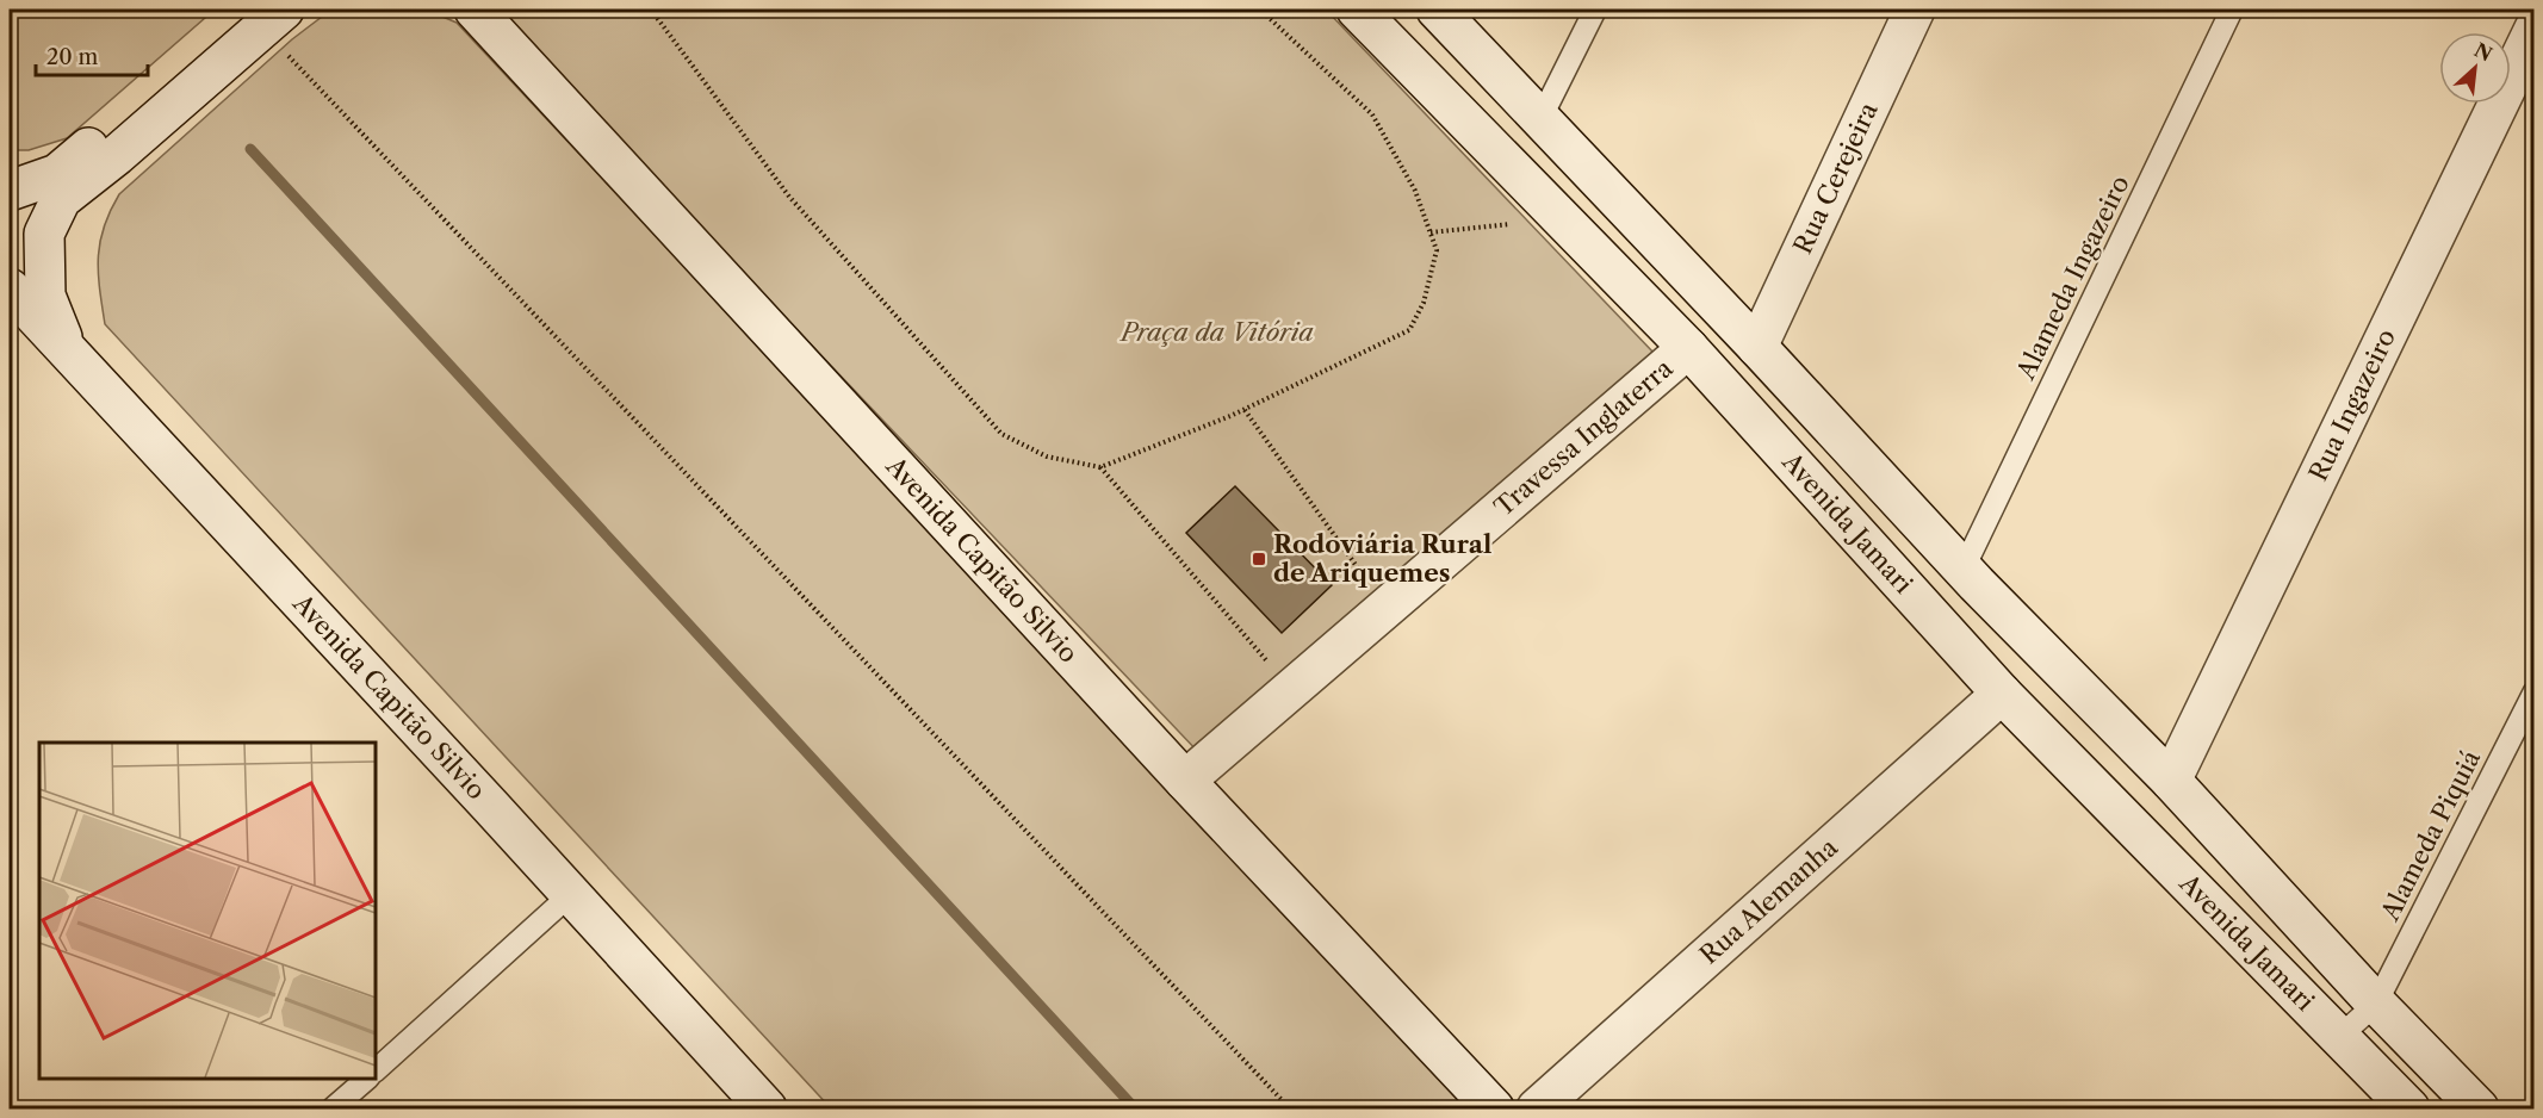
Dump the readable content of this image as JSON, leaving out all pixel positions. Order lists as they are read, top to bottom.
{
  "streets": {
    "main road": [
      "Rua Cerejeira",
      "Rua Ingazeiro",
      "Travessa Inglaterra",
      "Avenida Jamari",
      "Avenida Capitão Silvio",
      "Rua Alemanha"
    ],
    "lane": ["Alameda Ingazeiro", "Alameda Piquiá"]
  },
  "crossings": [
    ["Rua Cerejeira", "Avenida Jamari"],
    ["Alameda Ingazeiro", "Avenida Jamari"],
    ["Rua Ingazeiro", "Avenida Jamari"],
    ["Travessa Inglaterra", "Avenida Jamari"],
    ["Travessa Inglaterra", "Avenida Capitão Silvio"],
    ["Avenida Jamari", "Alameda Piquiá"],
    ["Avenida Jamari", "Rua Alemanha"]
  ],
  "parks": ["Praça da Vitória"],
  "places": {
    "transit": ["Rodoviária Rural de Ariquemes"]
  },
  "scale_bar": "20 m",
  "north": "top right"
}
